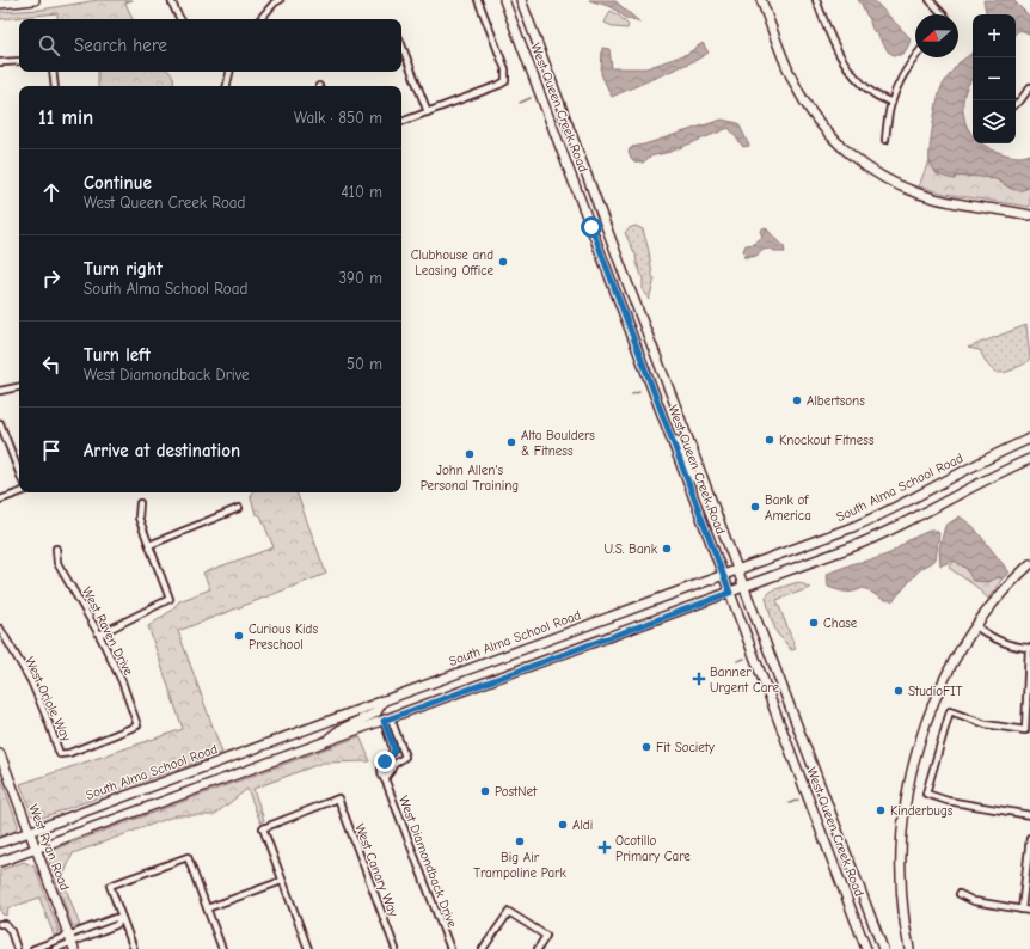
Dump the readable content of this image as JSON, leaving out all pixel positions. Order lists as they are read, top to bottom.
{
  "streets": {
    "main road": ["West Queen Creek Road", "South Alma School Road", "West Ryan Road"],
    "street": [
      "West Raven Drive",
      "West Oriole Way",
      "West Diamondback Drive",
      "West Canary Way"
    ]
  },
  "crossings": [
    ["West Queen Creek Road", "South Alma School Road"],
    ["South Alma School Road", "West Ryan Road"],
    ["West Raven Drive", "West Oriole Way"]
  ],
  "places": {
    "other": [
      "Clubhouse and Leasing Office",
      "Albertsons",
      "Knockout Fitness",
      "Alta Boulders & Fitness",
      "John Allen's Personal Training",
      "Bank of America",
      "U.S. Bank",
      "Chase",
      "Curious Kids Preschool",
      "StudioFIT",
      "Fit Society",
      "PostNet",
      "Kinderbugs",
      "Aldi",
      "Big Air Trampoline Park"
    ],
    "health": ["Banner Urgent Care", "Ocotillo Primary Care"]
  },
  "north": "left",
  "page": {
    "map_buttons": ["+", "−"],
    "search": "Search here",
    "heading": ["11 min", "Walk · 850 m"],
    "list": [
      ["Continue", "West Queen Creek Road", "410 m"],
      ["Turn right", "South Alma School Road", "390 m"],
      ["Turn left", "West Diamondback Drive", "50 m"],
      "Arrive at destination"
    ]
  }
}
